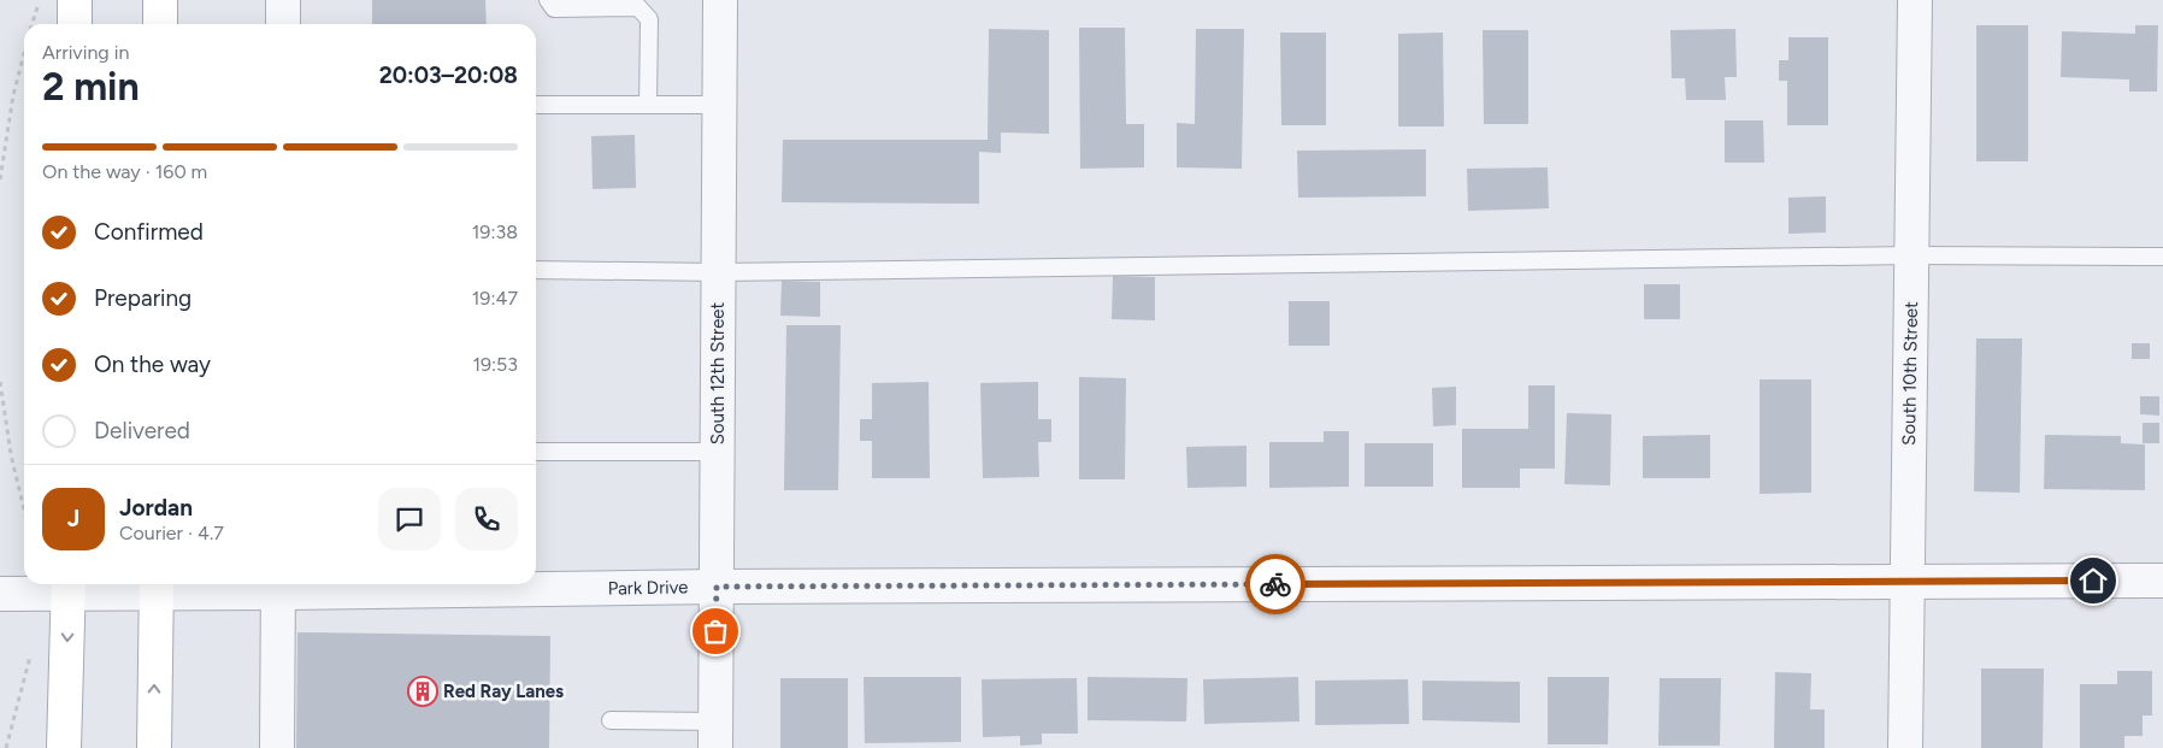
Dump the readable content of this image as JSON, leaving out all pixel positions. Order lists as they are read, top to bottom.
{
  "streets": {
    "street": ["South 12th Street", "South 10th Street", "Park Drive"]
  },
  "crossings": [
    ["South 12th Street", "Park Drive"],
    ["South 10th Street", "Park Drive"]
  ],
  "places": {
    "building": ["Red Ray Lanes"]
  },
  "page": {
    "heading": ["2 min", "Arriving in", "20:03–20:08"],
    "panel": ["Jordan", "Courier · 4.7"],
    "bar": "On the way · 160 m",
    "list": [
      ["Confirmed", "19:38"],
      ["Preparing", "19:47"],
      ["On the way", "19:53"],
      "Delivered"
    ],
    "round": "J"
  }
}
